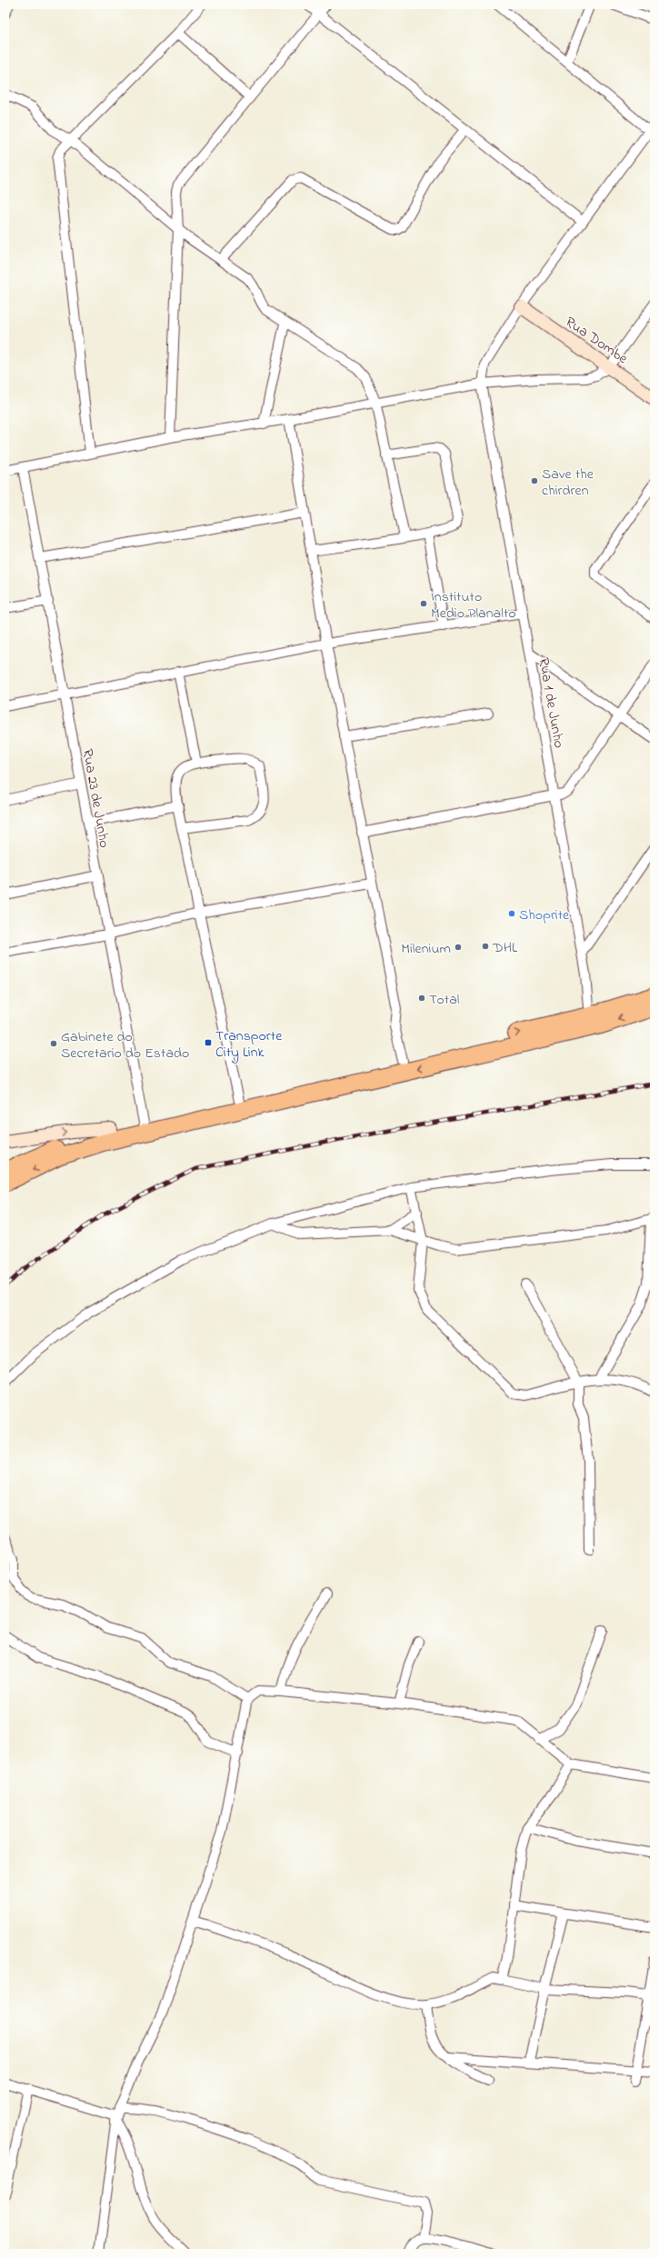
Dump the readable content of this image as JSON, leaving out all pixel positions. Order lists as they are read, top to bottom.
{
  "streets": {
    "street": ["Rua Dombe", "Rua 1 de Junho", "Rua 23 de Junho"]
  },
  "crossings": [
    ["Rua Dombe", "Rua 1 de Junho"]
  ],
  "places": {
    "other": [
      "Save the chirdren",
      "Instituto Medio Planalto",
      "Shoprite",
      "DHL",
      "Milenium",
      "Total",
      "Gabinete do Secretario do Estado"
    ],
    "transit": ["Transporte City Link"]
  }
}
